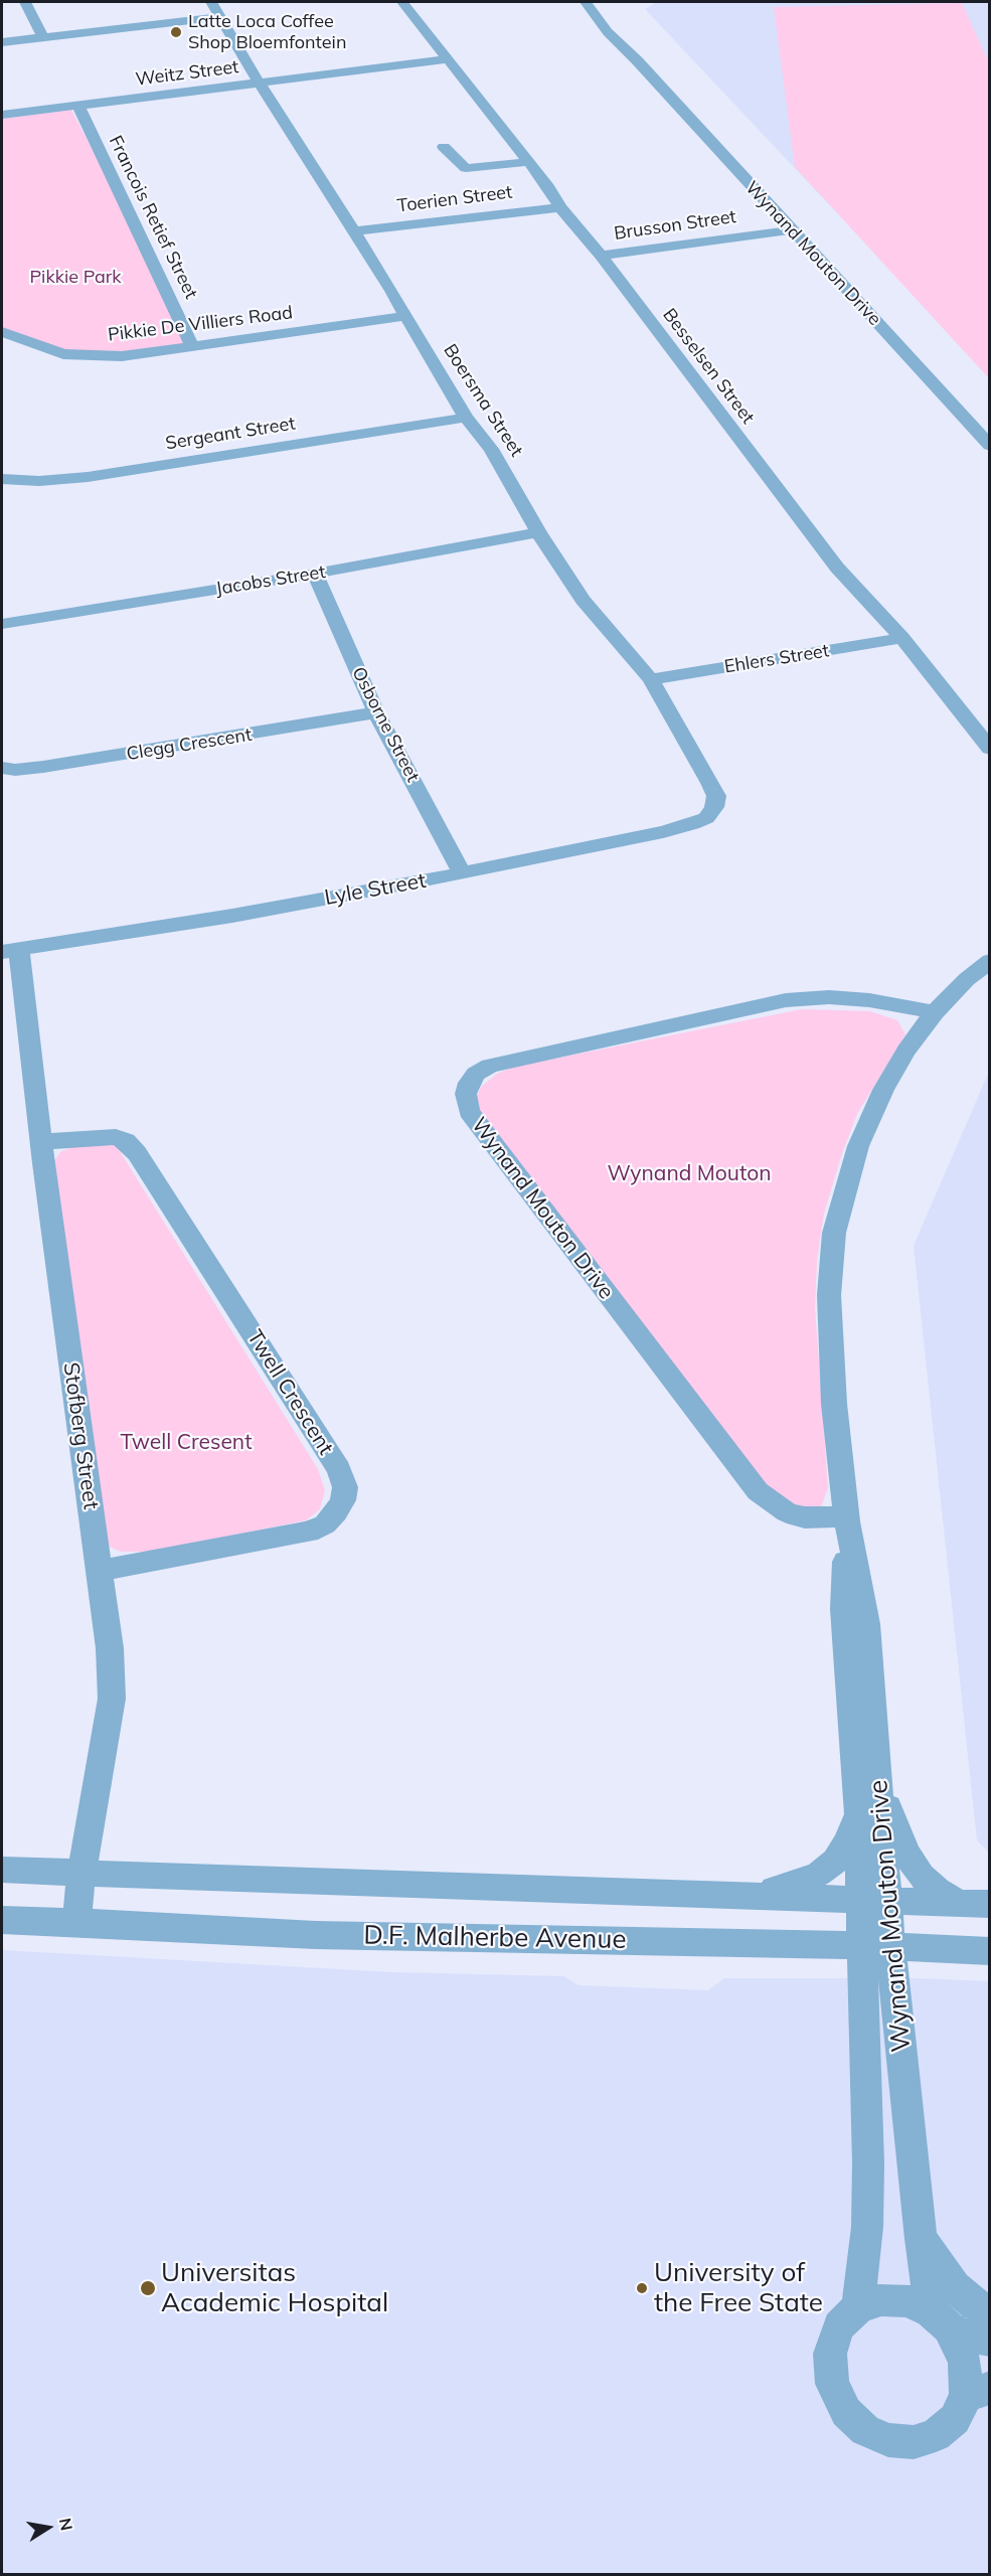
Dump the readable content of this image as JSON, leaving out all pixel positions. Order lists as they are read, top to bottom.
{
  "streets": {
    "street": [
      "Weitz Street",
      "Toerien Street",
      "Francois Retief Street",
      "Brusson Street",
      "Wynand Mouton Drive",
      "Pikkie De Villiers Road",
      "Besselsen Street",
      "Boersma Street",
      "Sergeant Street",
      "Jacobs Street",
      "Ehlers Street",
      "Osborne Street",
      "Clegg Crescent",
      "Lyle Street",
      "Twell Crescent",
      "Stofberg Street",
      "D.F. Malherbe Avenue"
    ]
  },
  "crossings": [
    ["Weitz Street", "Francois Retief Street"],
    ["Weitz Street", "Besselsen Street"],
    ["Weitz Street", "Boersma Street"],
    ["Toerien Street", "Besselsen Street"],
    ["Toerien Street", "Boersma Street"],
    ["Francois Retief Street", "Pikkie De Villiers Road"],
    ["Brusson Street", "Wynand Mouton Drive"],
    ["Brusson Street", "Besselsen Street"],
    ["Wynand Mouton Drive", "D.F. Malherbe Avenue"],
    ["Pikkie De Villiers Road", "Boersma Street"],
    ["Besselsen Street", "Ehlers Street"],
    ["Boersma Street", "Sergeant Street"],
    ["Boersma Street", "Jacobs Street"],
    ["Boersma Street", "Ehlers Street"],
    ["Boersma Street", "Lyle Street"],
    ["Jacobs Street", "Osborne Street"],
    ["Osborne Street", "Clegg Crescent"],
    ["Osborne Street", "Lyle Street"],
    ["Lyle Street", "Stofberg Street"],
    ["Twell Crescent", "Stofberg Street"],
    ["Stofberg Street", "D.F. Malherbe Avenue"]
  ],
  "parks": ["Pikkie Park", "Wynand Mouton", "Twell Cresent"],
  "places": ["Latte Loca Coffee Shop Bloemfontein", "Universitas Academic Hospital", "University of the Free State"],
  "north": "right"
}
